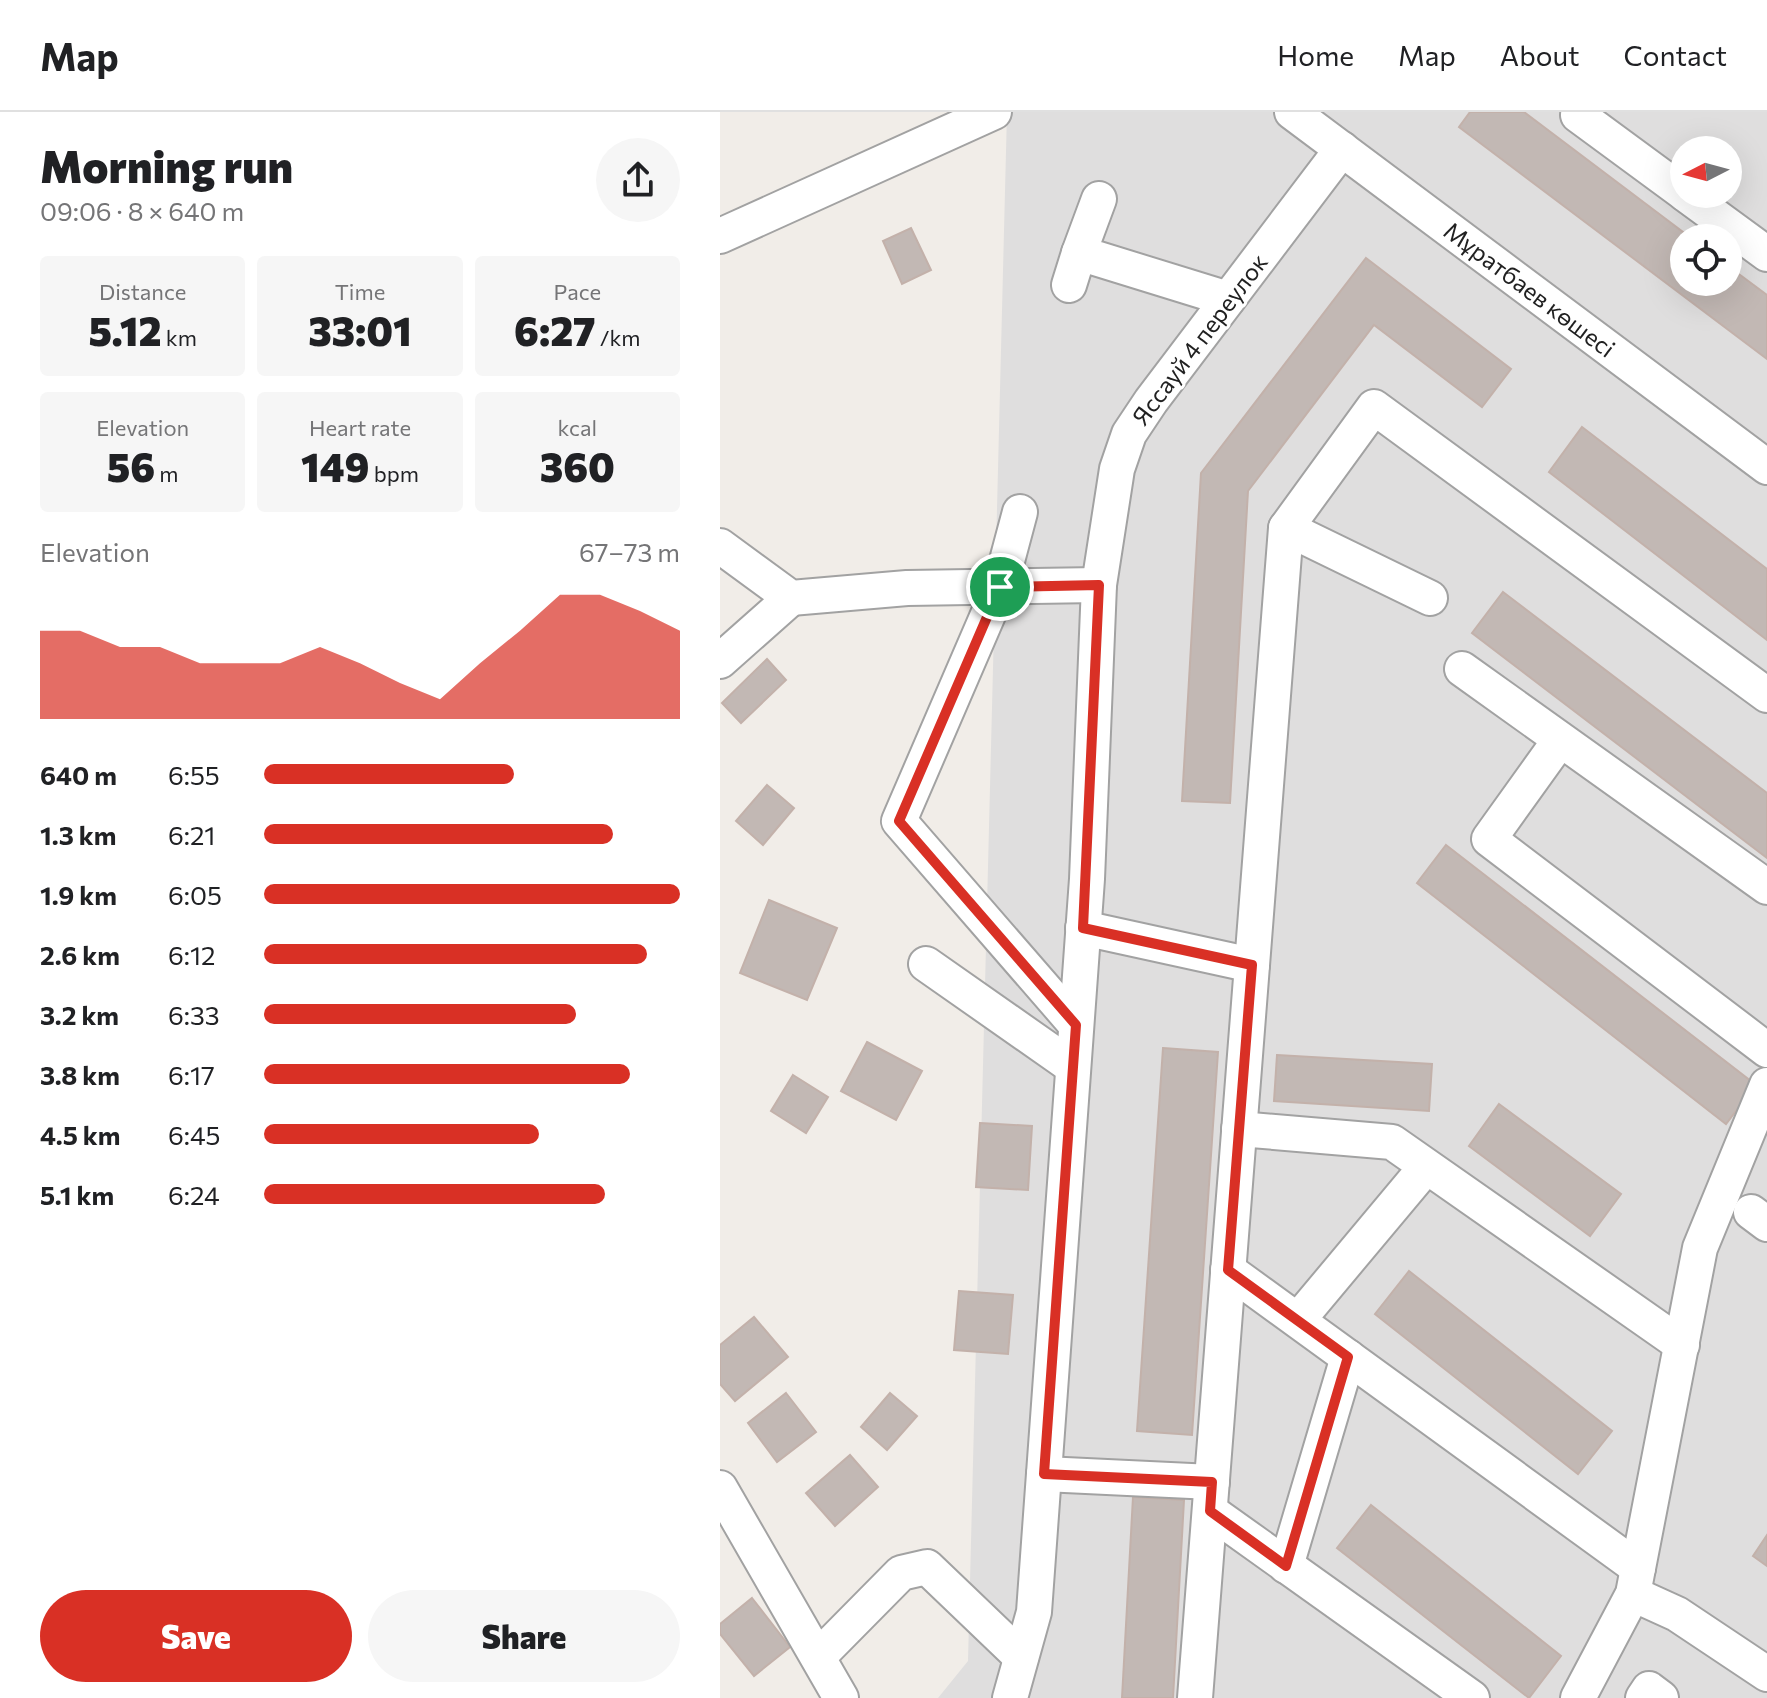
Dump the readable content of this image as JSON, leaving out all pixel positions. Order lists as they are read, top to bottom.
{
  "streets": {
    "street": ["Мұратбаев көшесі", "Яссауй 4 переулок"]
  },
  "crossings": [
    ["Мұратбаев көшесі", "Яссауй 4 переулок"]
  ],
  "north": "left",
  "page": {
    "header": "Map",
    "nav": [
      "Home",
      "Map",
      "About",
      "Contact"
    ],
    "heading": ["Morning run", "09:06 · 8 × 640 m"],
    "stats": [
      ["Distance", "5.12 km"],
      ["Time", "33:01"],
      ["Pace", "6:27 /km"],
      ["Elevation", "56 m"],
      ["Heart rate", "149 bpm"],
      ["kcal", "360"]
    ],
    "chart": ["Elevation", "67–73 m"],
    "list": [
      {
        "name": "640 m",
        "note": "6:55"
      },
      {
        "name": "1.3 km",
        "note": "6:21"
      },
      {
        "name": "1.9 km",
        "note": "6:05"
      },
      {
        "name": "2.6 km",
        "note": "6:12"
      },
      {
        "name": "3.2 km",
        "note": "6:33"
      },
      {
        "name": "3.8 km",
        "note": "6:17"
      },
      {
        "name": "4.5 km",
        "note": "6:45"
      },
      {
        "name": "5.1 km",
        "note": "6:24"
      }
    ],
    "buttons": ["Save", "Share"]
  }
}
